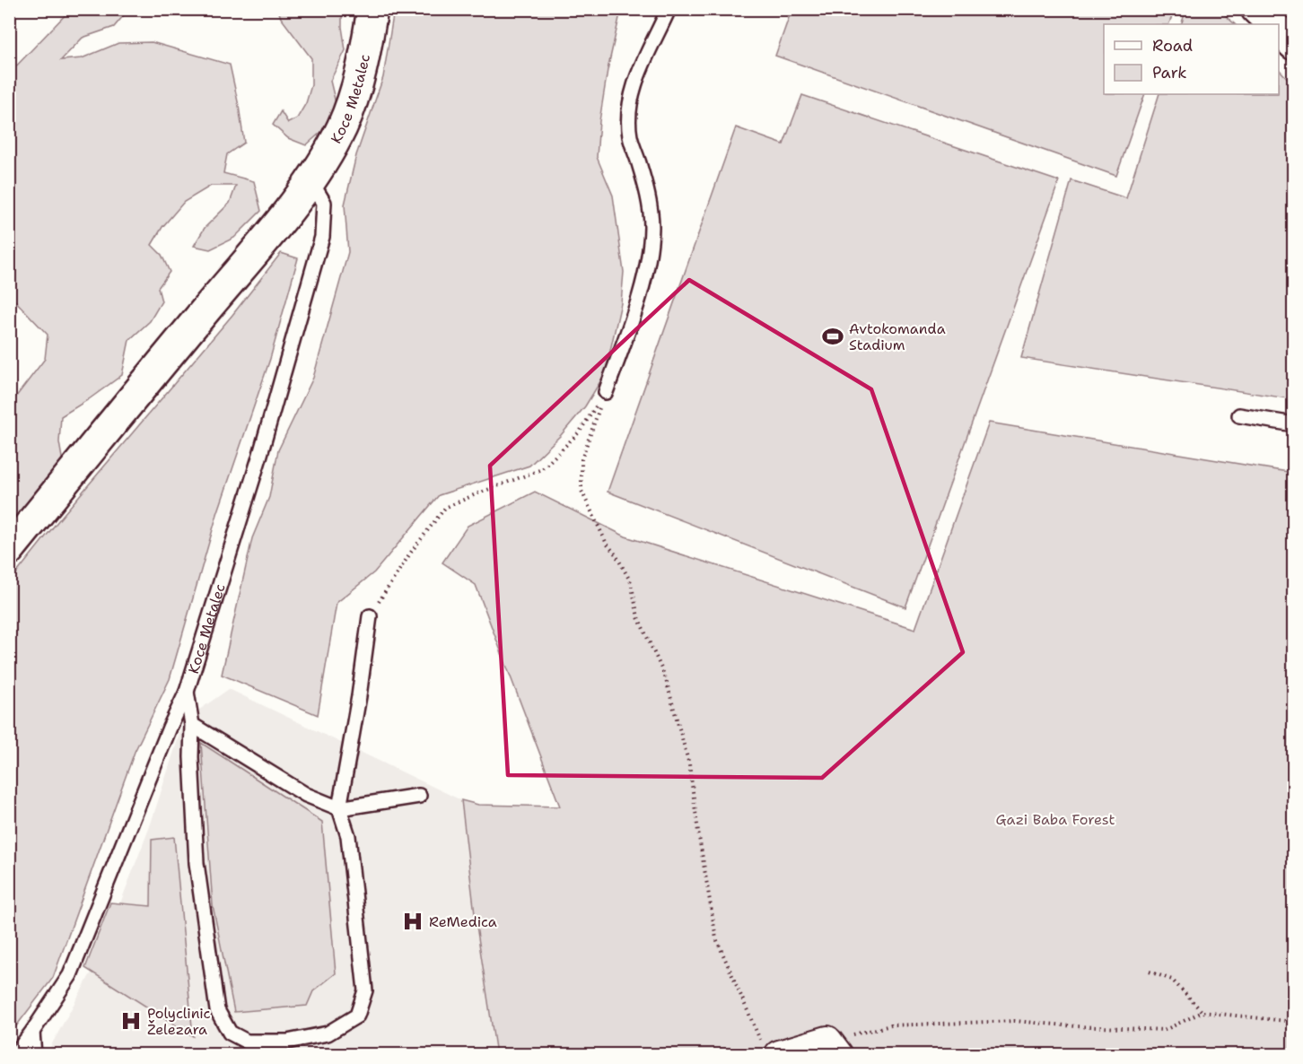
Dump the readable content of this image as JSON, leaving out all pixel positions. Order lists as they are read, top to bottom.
{
  "streets": {
    "street": ["Koce Metalec"]
  },
  "parks": ["Gazi Baba Forest"],
  "places": {
    "sports": ["Avtokomanda Stadium"],
    "hospital": ["ReMedica", "Polyclinic Železara"]
  },
  "legend": ["Road", "Park"]
}
